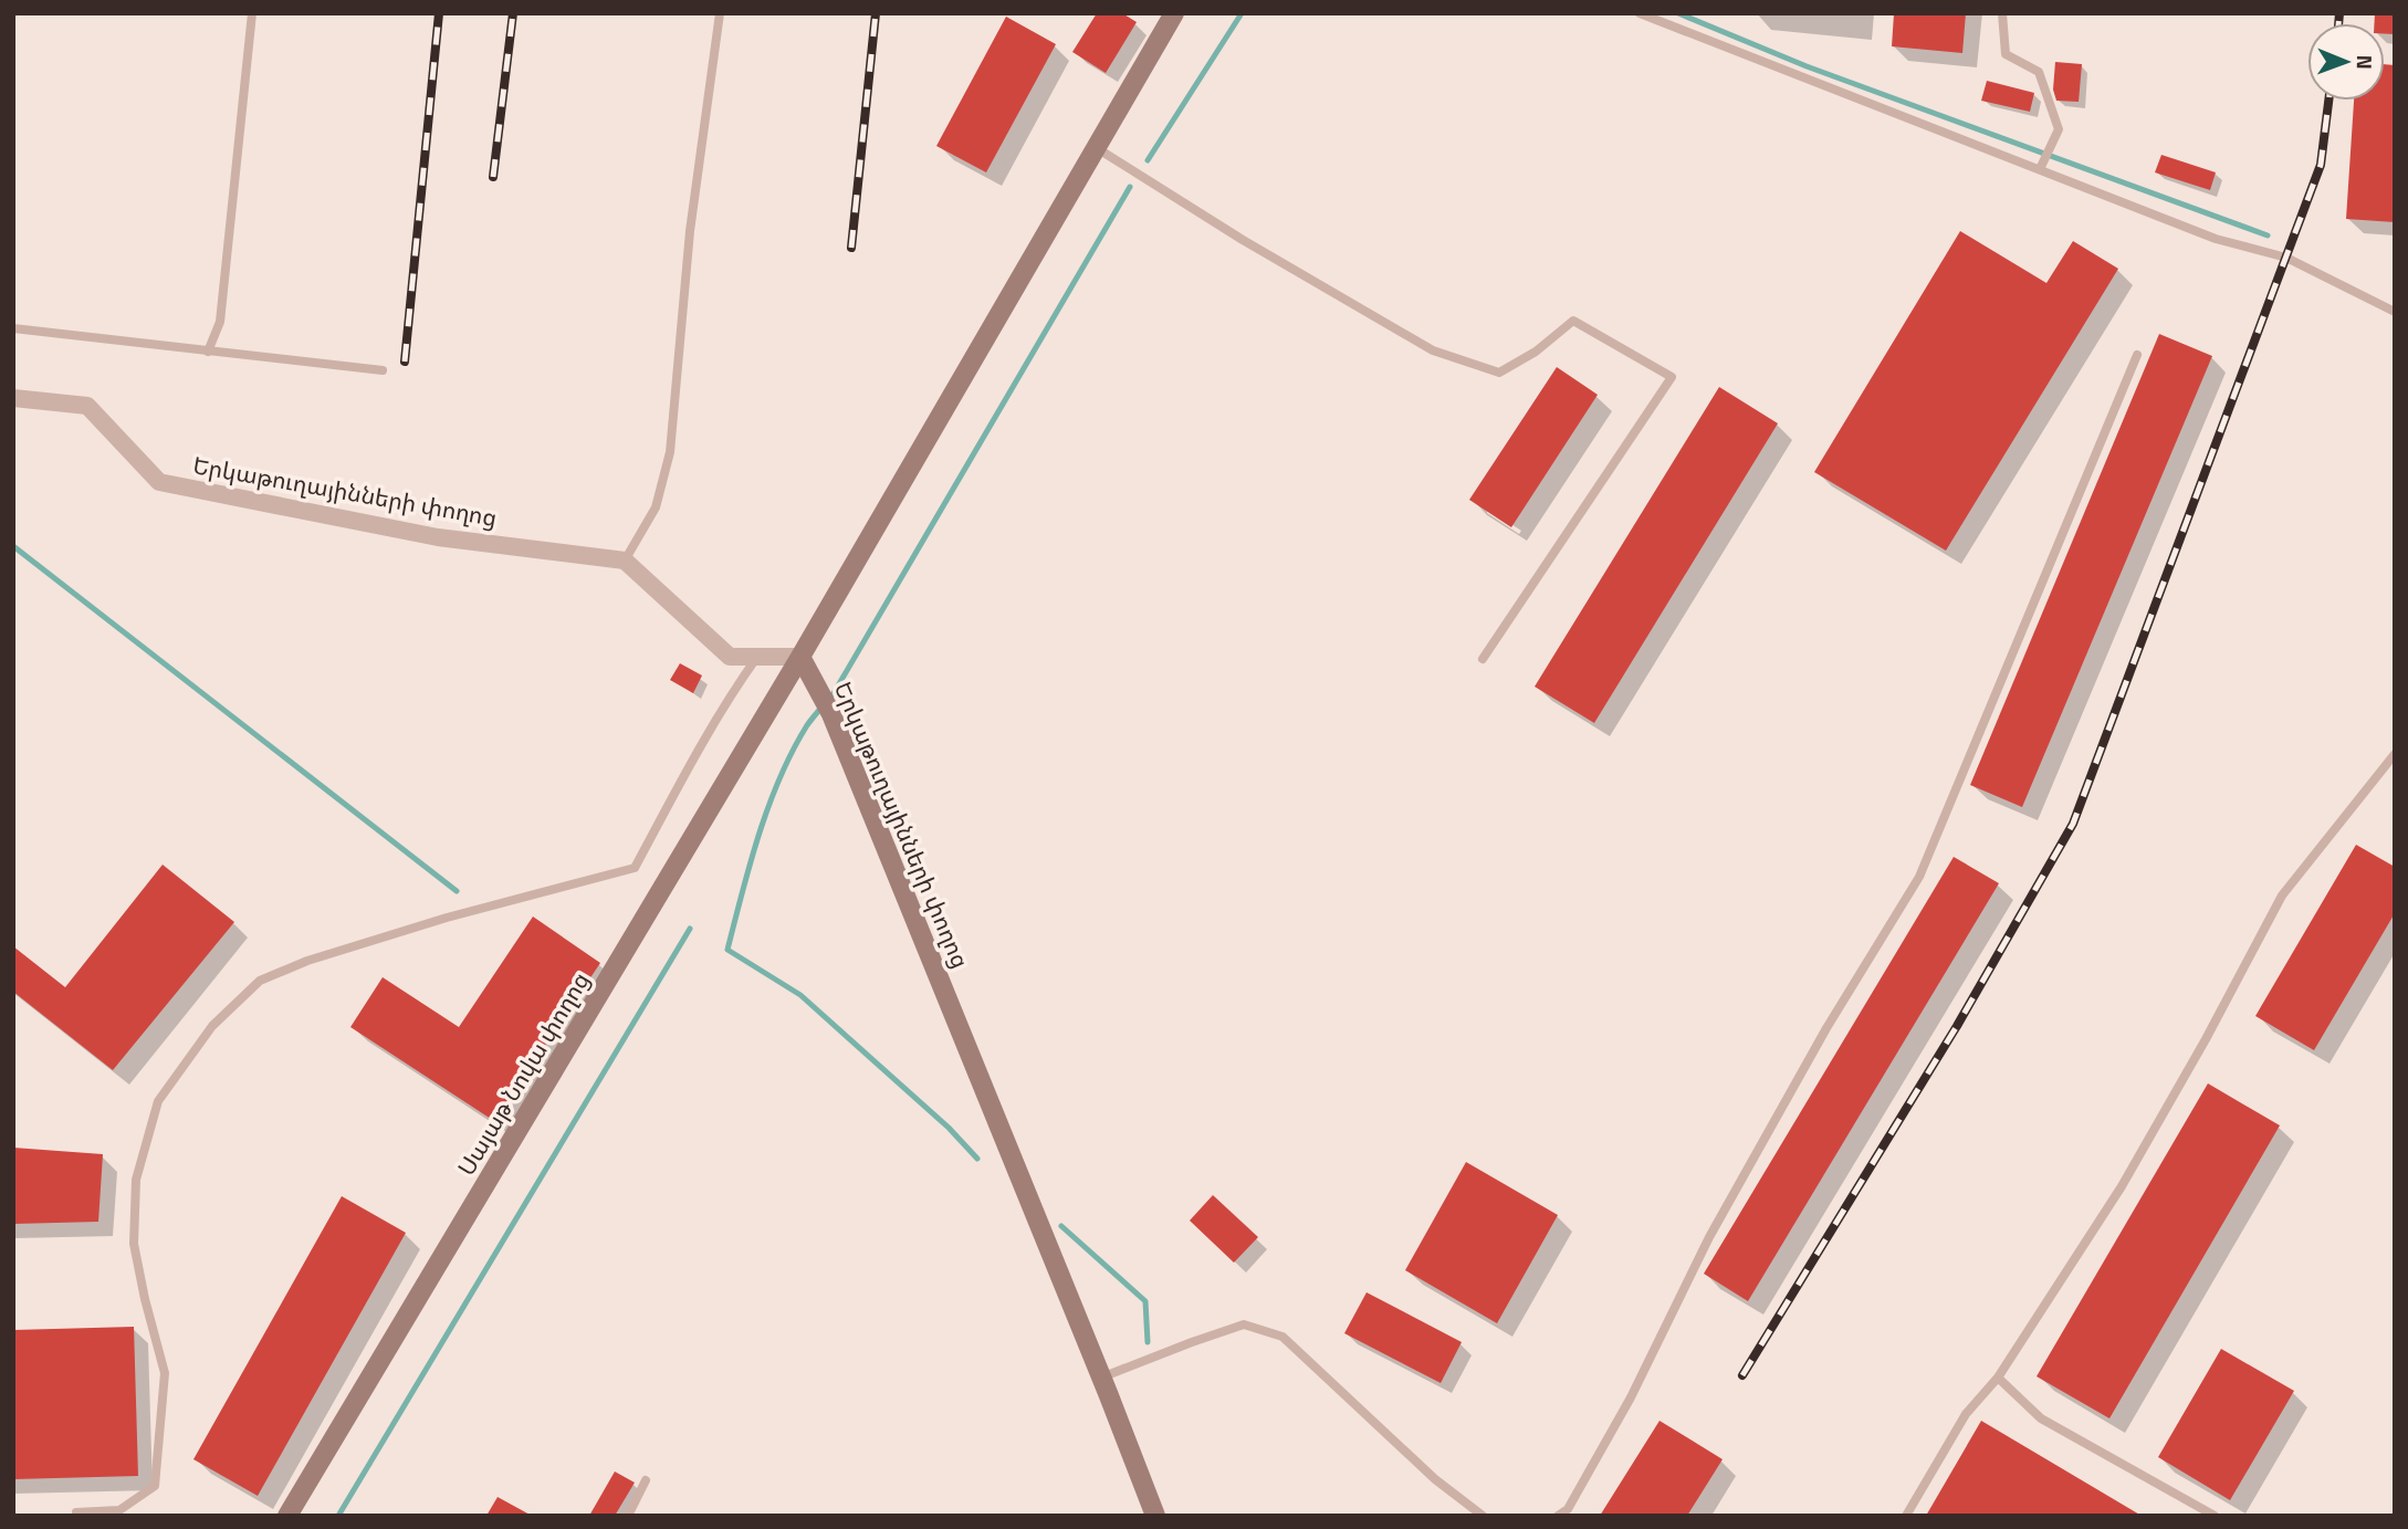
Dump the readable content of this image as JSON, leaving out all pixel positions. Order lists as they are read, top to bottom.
{
  "streets": {
    "main road": ["Երկաթուղայինների փողոց", "Սայաթ Նովա փողոց"]
  },
  "crossings": [
    ["Երկաթուղայինների փողոց", "Սայաթ Նովա փողոց"]
  ],
  "north": "right"
}
